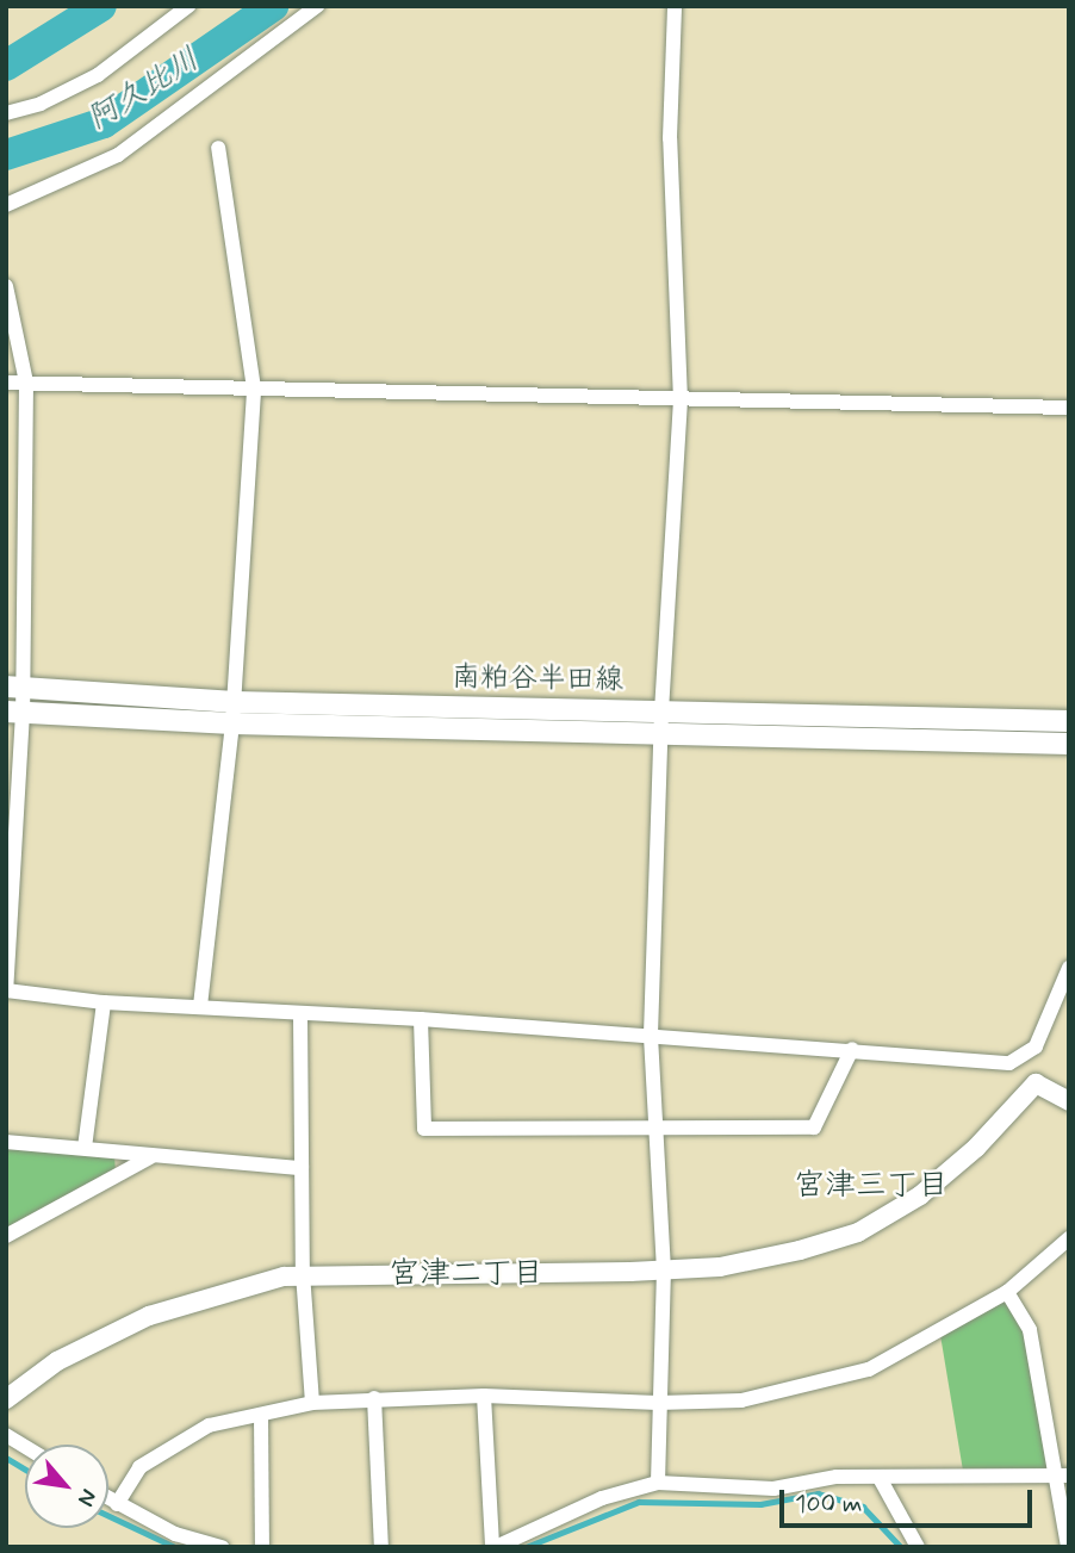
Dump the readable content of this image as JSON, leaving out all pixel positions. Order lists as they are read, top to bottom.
{
  "streets": {
    "main road": ["南粕谷半田線"]
  },
  "districts": ["宮津三丁目", "宮津二丁目"],
  "water": ["阿久比川"],
  "scale_bar": "100 m",
  "north": "bottom right"
}
